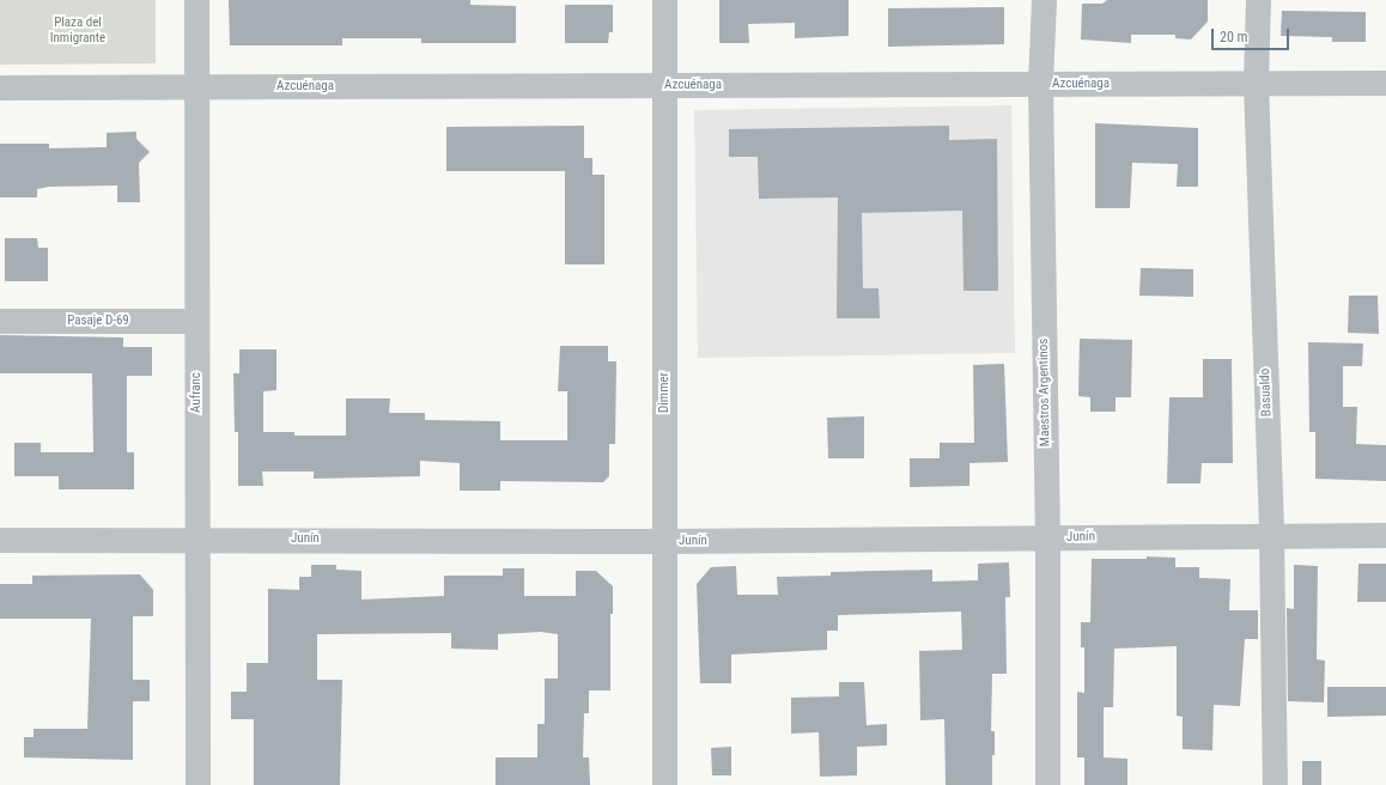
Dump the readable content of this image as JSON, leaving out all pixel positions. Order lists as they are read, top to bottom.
{
  "streets": {
    "street": [
      "Azcuénaga",
      "Pasaje D-69",
      "Aufranc",
      "Dimmer",
      "Maestros Argentinos",
      "Basualdo",
      "Junín"
    ]
  },
  "crossings": [
    ["Azcuénaga", "Aufranc"],
    ["Azcuénaga", "Dimmer"],
    ["Azcuénaga", "Maestros Argentinos"],
    ["Azcuénaga", "Basualdo"],
    ["Pasaje D-69", "Aufranc"],
    ["Aufranc", "Junín"],
    ["Dimmer", "Junín"],
    ["Maestros Argentinos", "Junín"],
    ["Basualdo", "Junín"]
  ],
  "parks": ["Plaza del Inmigrante"],
  "scale_bar": "20 m"
}
